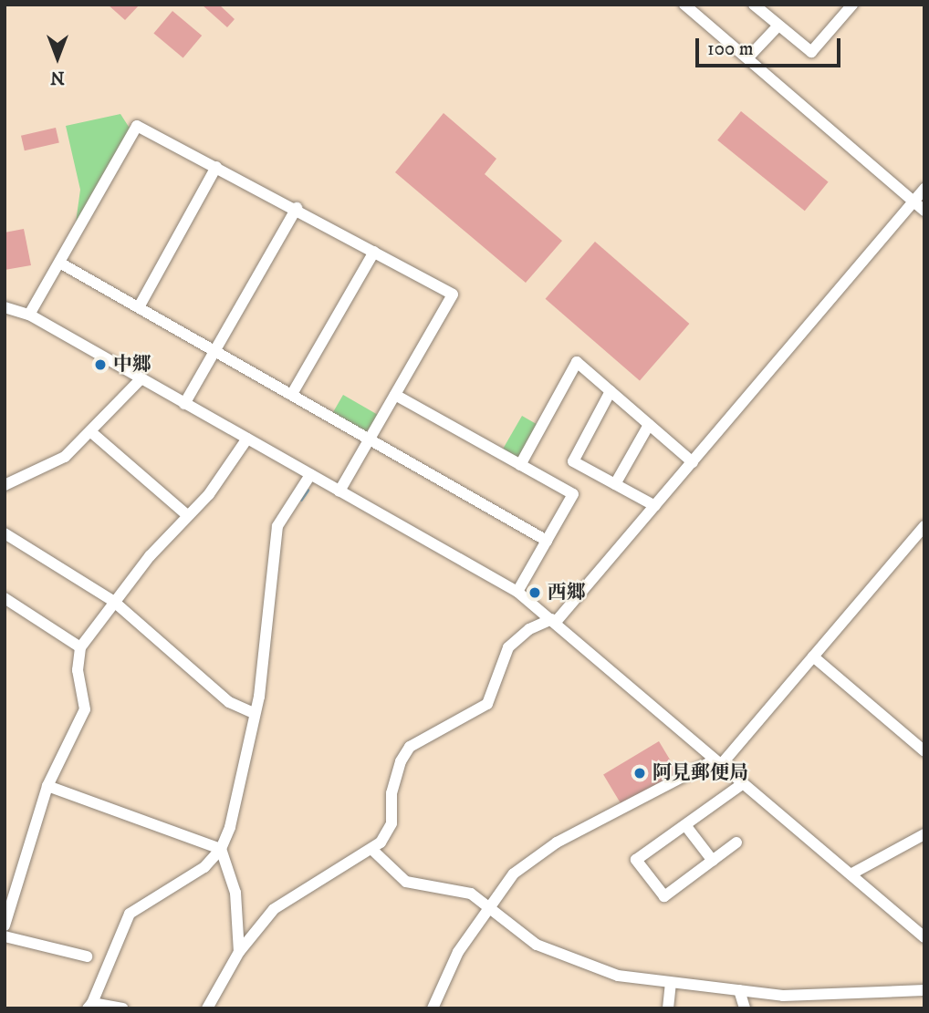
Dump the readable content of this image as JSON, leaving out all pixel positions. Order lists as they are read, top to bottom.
{
  "places": ["中郷", "西郷", "阿見郵便局"],
  "scale_bar": "100 m",
  "north": "bottom"
}
